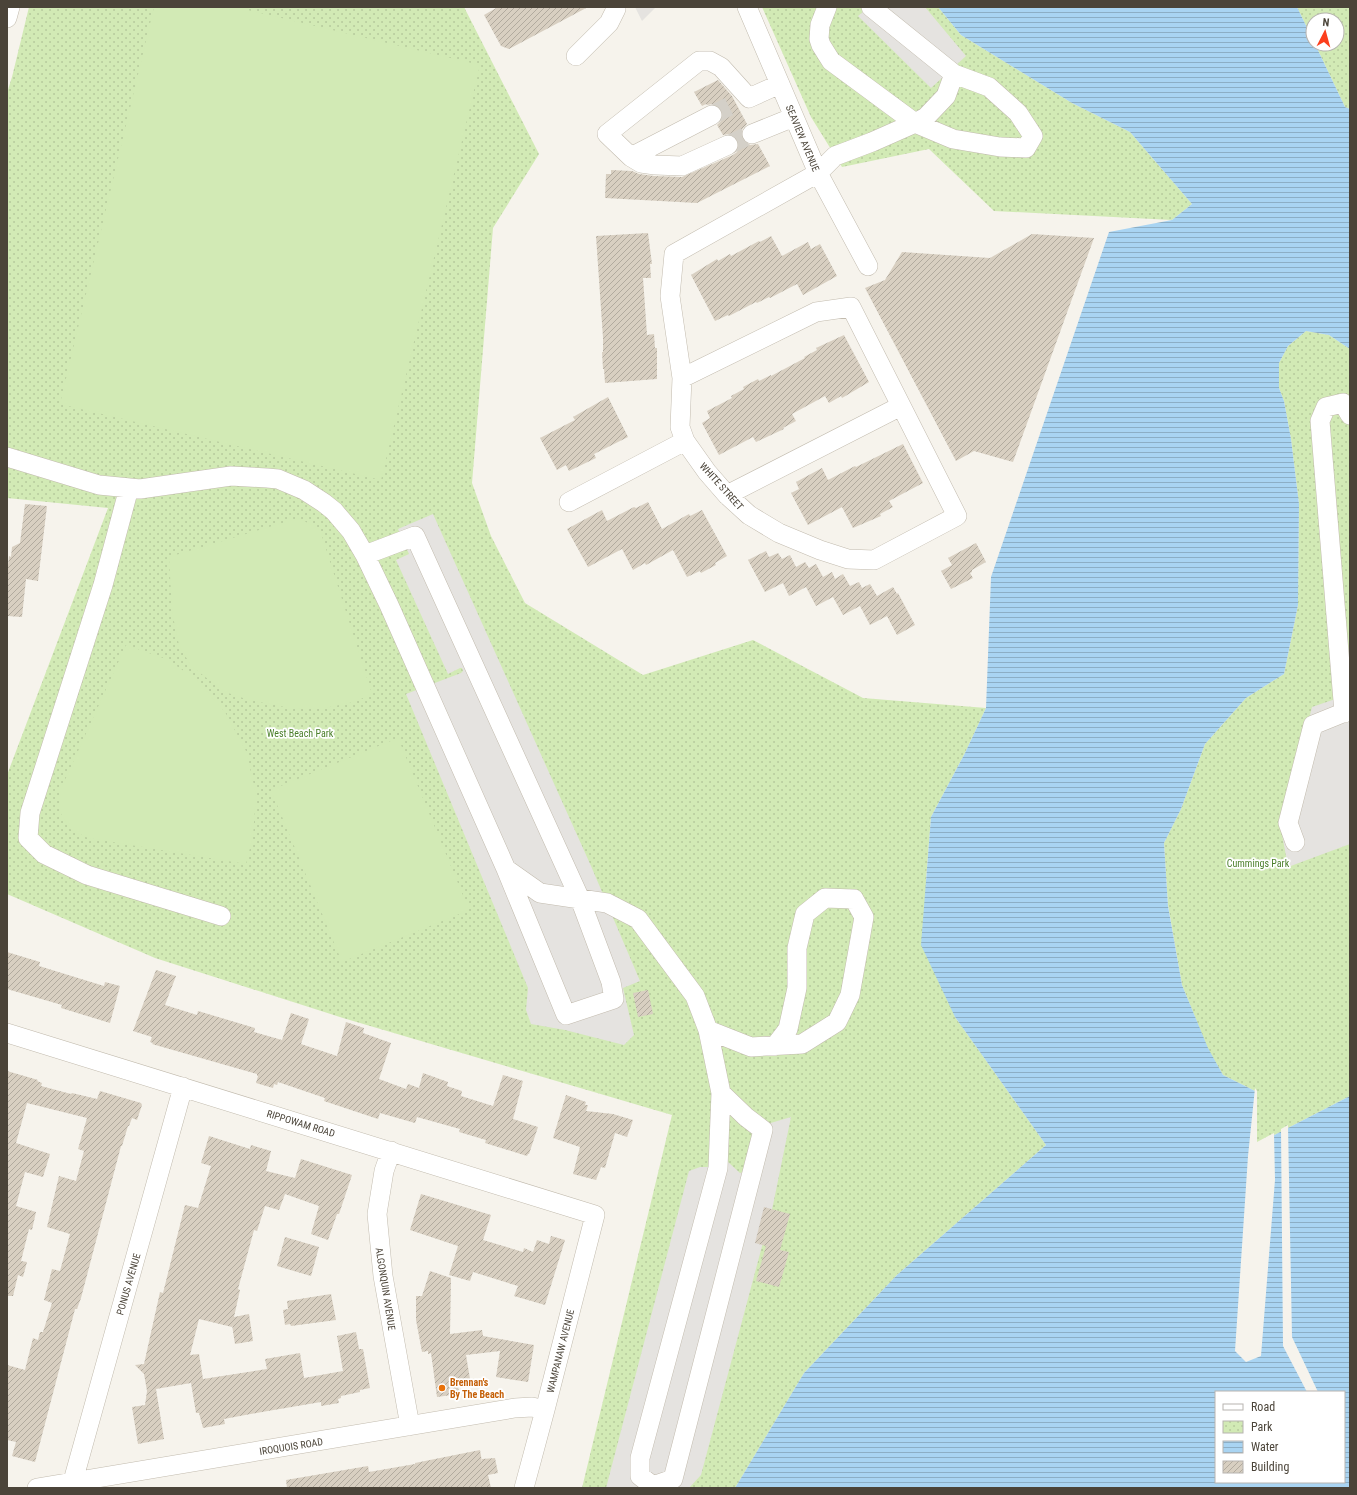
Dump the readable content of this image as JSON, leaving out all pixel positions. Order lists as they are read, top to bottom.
{
  "streets": {
    "street": [
      "SEAVIEW AVENUE",
      "WHITE STREET",
      "RIPPOWAM ROAD",
      "PONUS AVENUE",
      "ALGONQUIN AVENUE",
      "WAMPANAW AVENUE",
      "IROQUOIS ROAD"
    ]
  },
  "crossings": [
    ["SEAVIEW AVENUE", "WHITE STREET"],
    ["RIPPOWAM ROAD", "PONUS AVENUE"],
    ["RIPPOWAM ROAD", "ALGONQUIN AVENUE"],
    ["RIPPOWAM ROAD", "WAMPANAW AVENUE"],
    ["PONUS AVENUE", "IROQUOIS ROAD"],
    ["ALGONQUIN AVENUE", "IROQUOIS ROAD"],
    ["WAMPANAW AVENUE", "IROQUOIS ROAD"]
  ],
  "parks": ["West Beach Park", "Cummings Park"],
  "places": ["Brennan's By The Beach"],
  "legend": [
    "Road",
    "Park",
    "Water",
    "Building"
  ],
  "north": "top"
}
